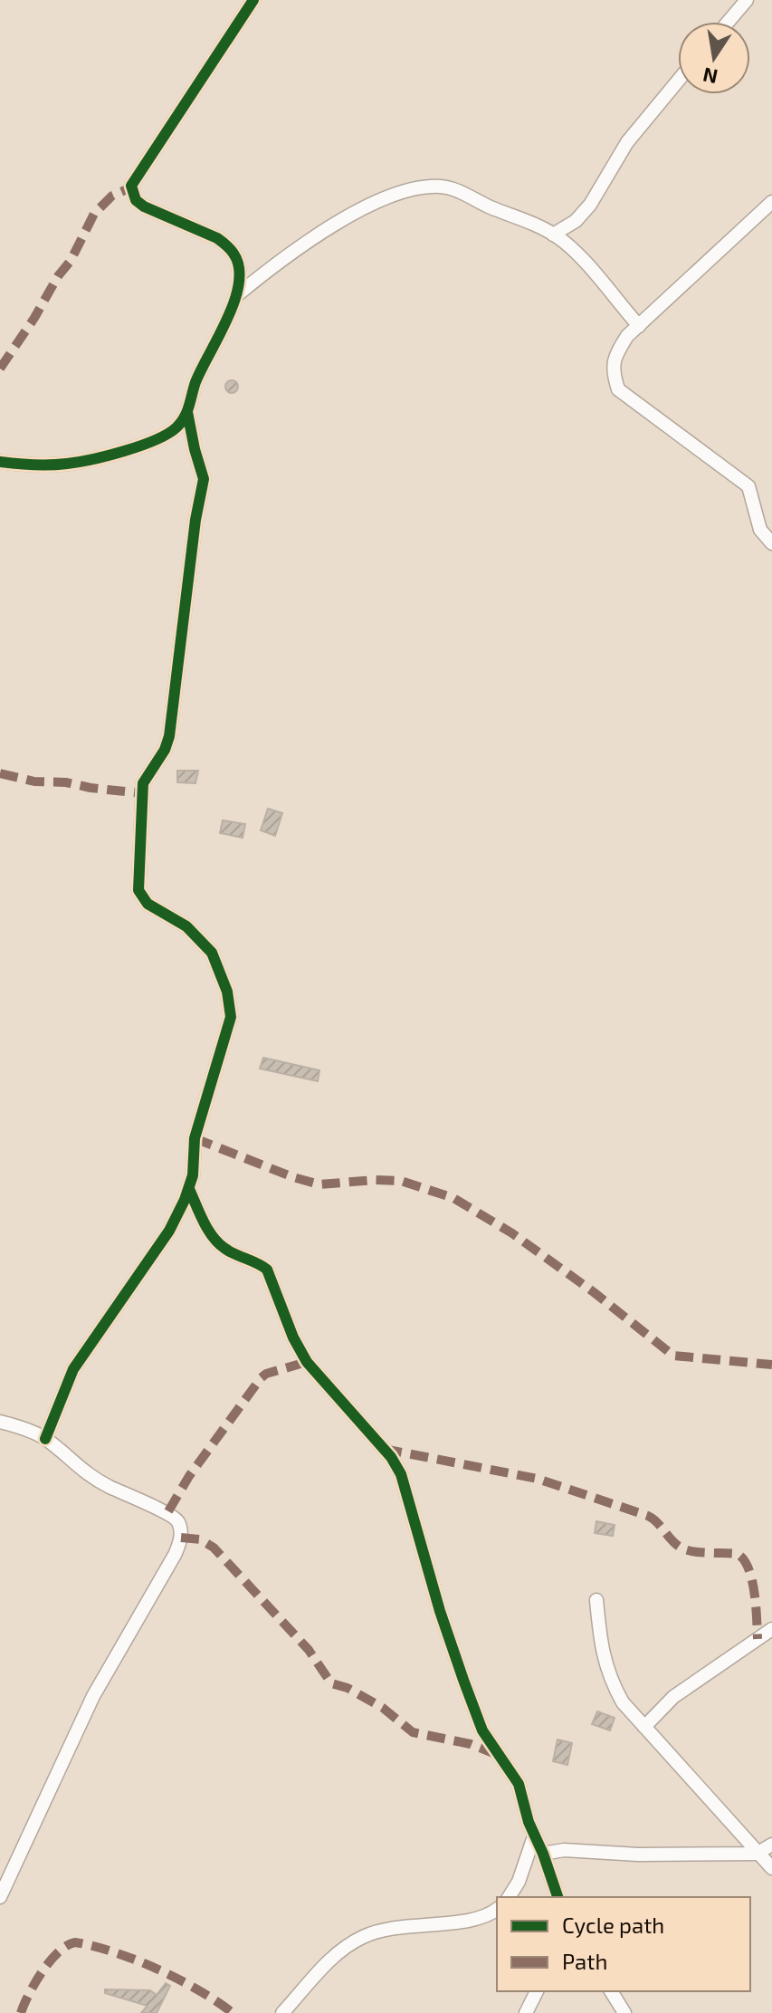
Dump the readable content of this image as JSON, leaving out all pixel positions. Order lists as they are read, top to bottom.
{
  "legend": ["Cycle path", "Path"],
  "north": "bottom"
}
